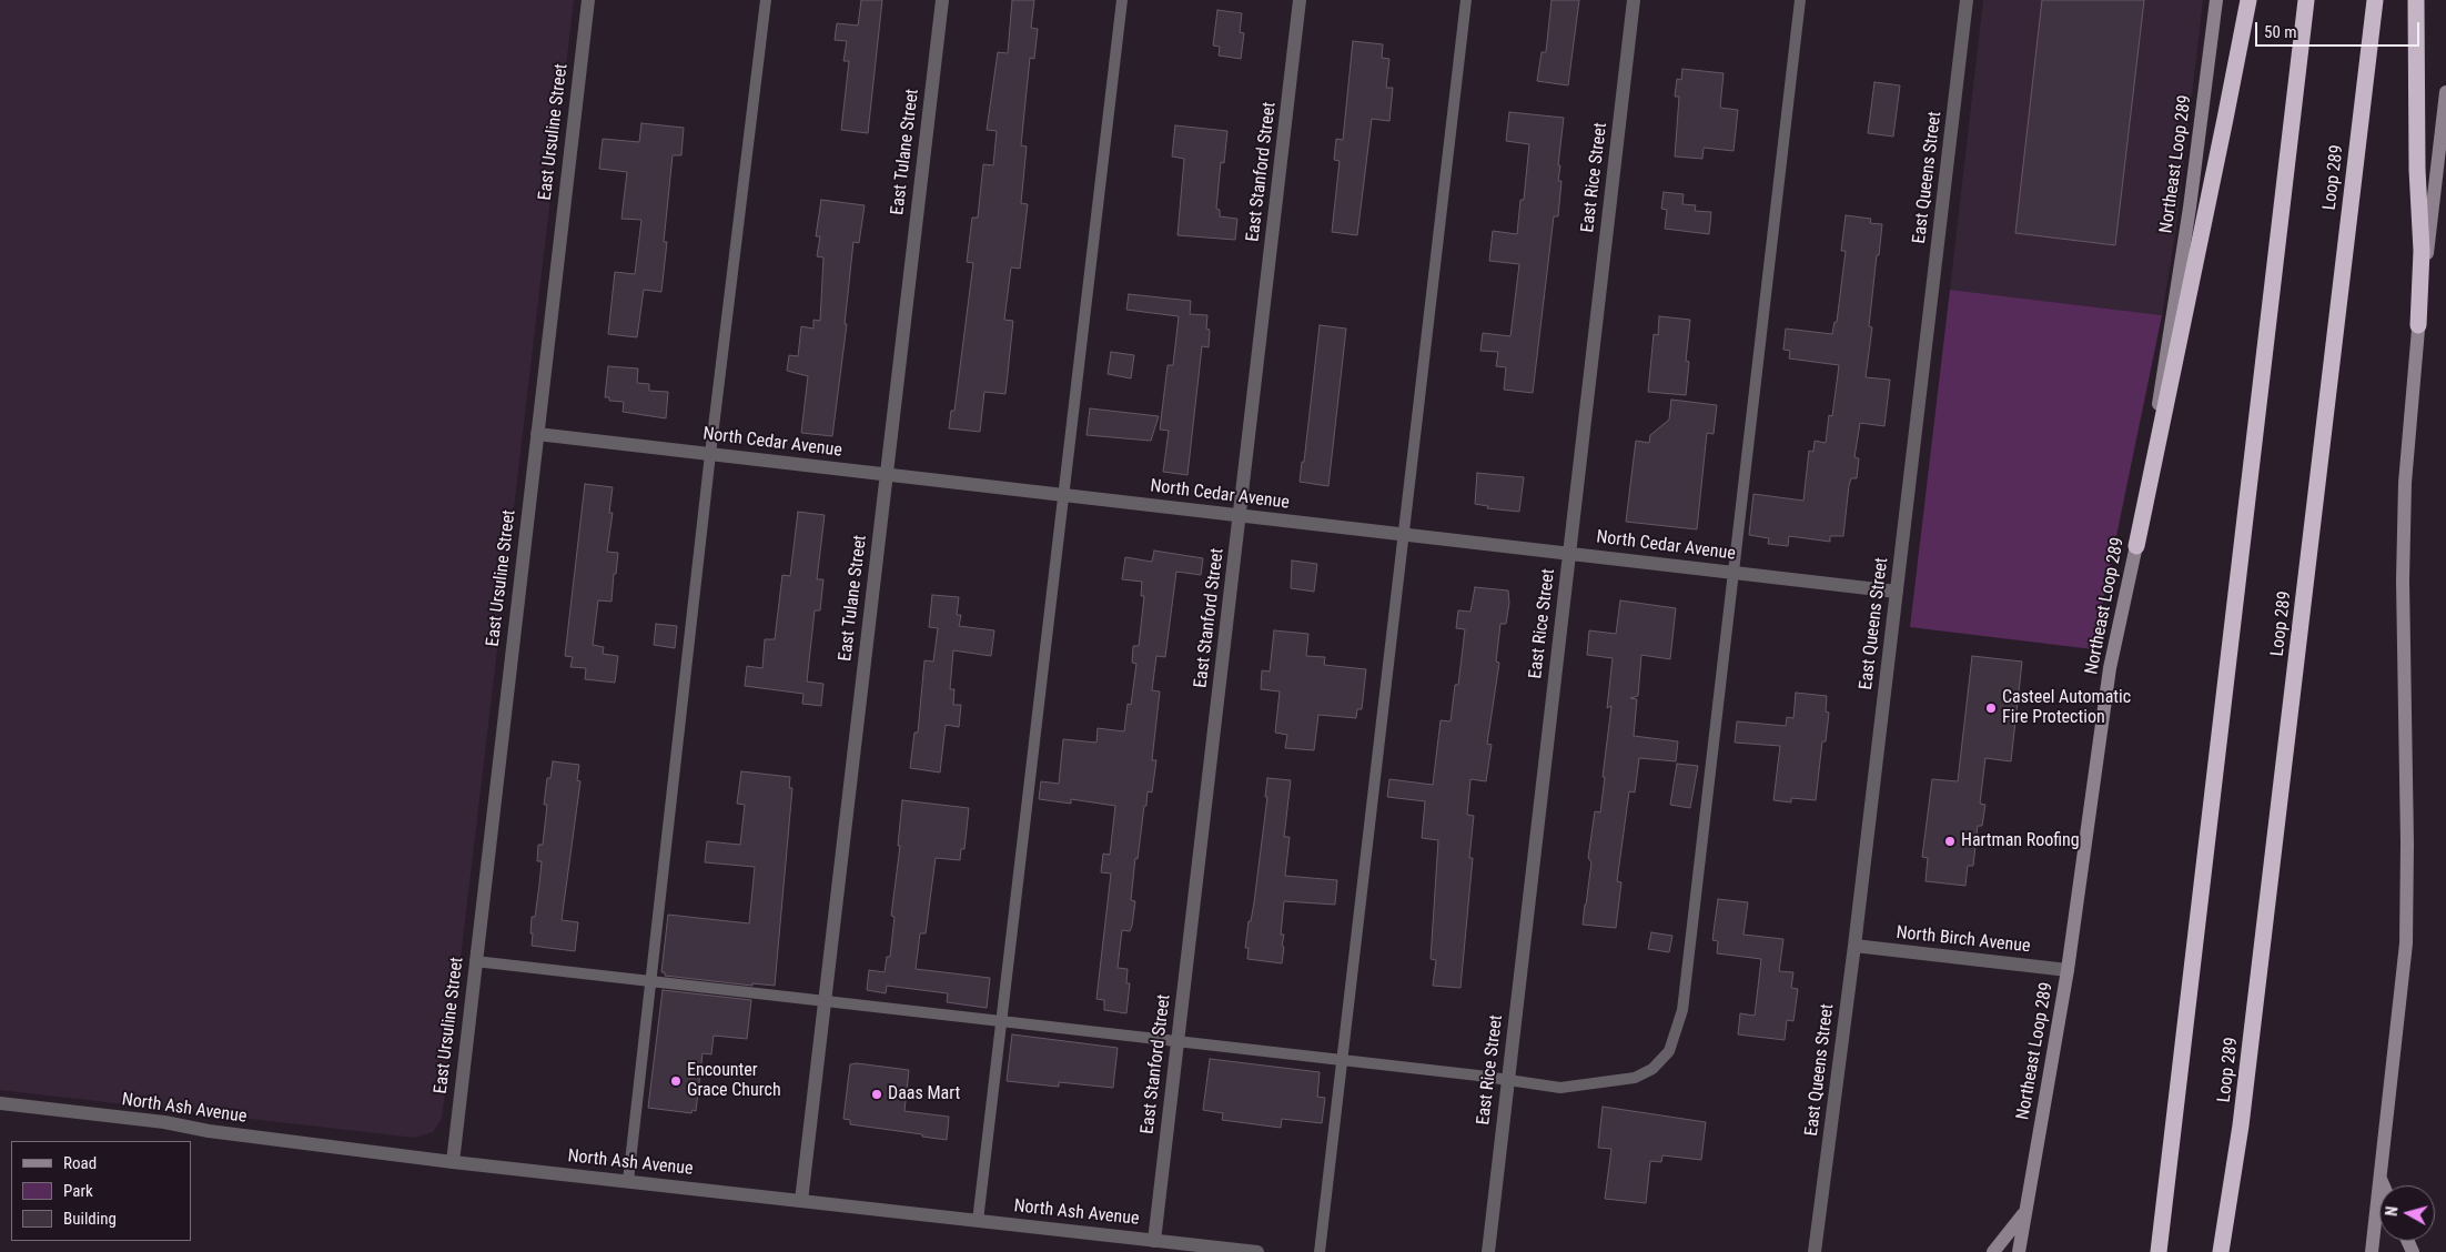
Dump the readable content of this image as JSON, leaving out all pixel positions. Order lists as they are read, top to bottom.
{
  "streets": {
    "highway": ["Loop 289"],
    "main road": ["Northeast Loop 289"],
    "street": [
      "East Ursuline Street",
      "East Tulane Street",
      "East Stanford Street",
      "East Rice Street",
      "East Queens Street",
      "North Cedar Avenue",
      "North Birch Avenue",
      "North Ash Avenue"
    ]
  },
  "crossings": [
    ["East Ursuline Street", "North Cedar Avenue"],
    ["East Ursuline Street", "North Ash Avenue"],
    ["East Tulane Street", "North Cedar Avenue"],
    ["East Tulane Street", "North Ash Avenue"],
    ["Northeast Loop 289", "North Birch Avenue"],
    ["East Stanford Street", "North Cedar Avenue"],
    ["East Stanford Street", "North Ash Avenue"],
    ["East Rice Street", "North Cedar Avenue"],
    ["East Queens Street", "North Cedar Avenue"],
    ["East Queens Street", "North Birch Avenue"]
  ],
  "places": [
    "Casteel Automatic Fire Protection",
    "Hartman Roofing",
    "Encounter Grace Church",
    "Daas Mart"
  ],
  "legend": ["Road", "Park", "Building"],
  "scale_bar": "50 m",
  "north": "left"
}
